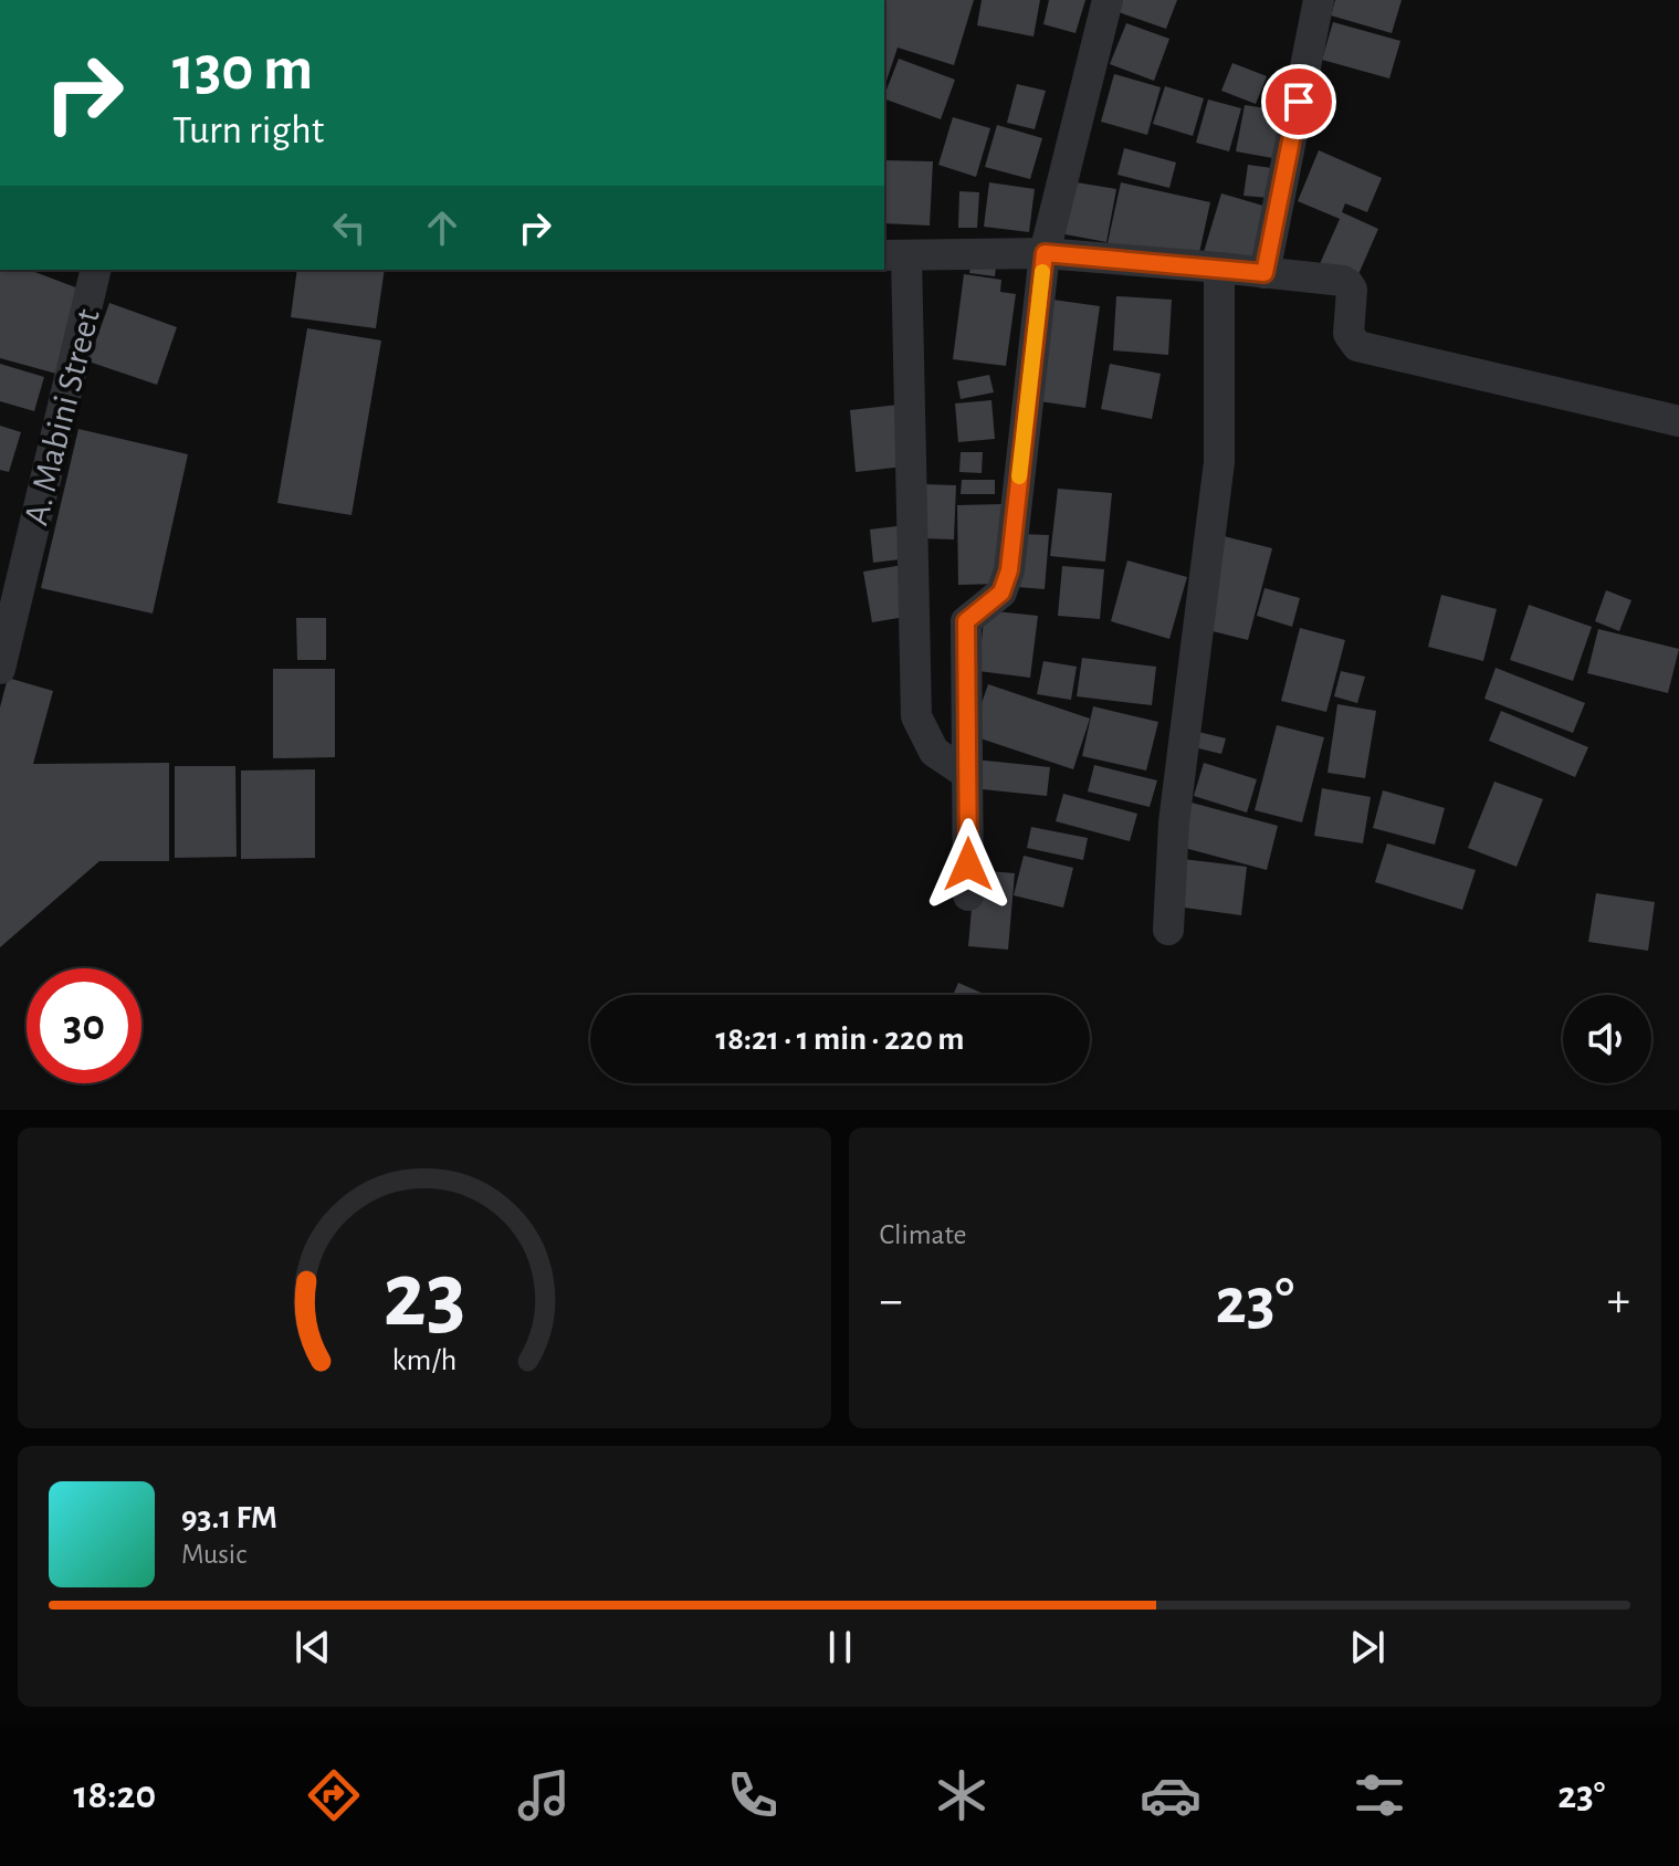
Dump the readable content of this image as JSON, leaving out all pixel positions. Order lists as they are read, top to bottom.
{
  "streets": {
    "street": ["A. Mabini Street"]
  },
  "page": {
    "turn": ["130 m", "Turn right"],
    "limit": "30",
    "trip": "18:21 · 1 min · 220 m",
    "tile": "Climate",
    "heat": ["−", "23°", "+"],
    "song": ["93.1 FM", "Music"],
    "tabs": ["18:20", "23°"],
    "gauge": ["23", "km/h"]
  }
}
